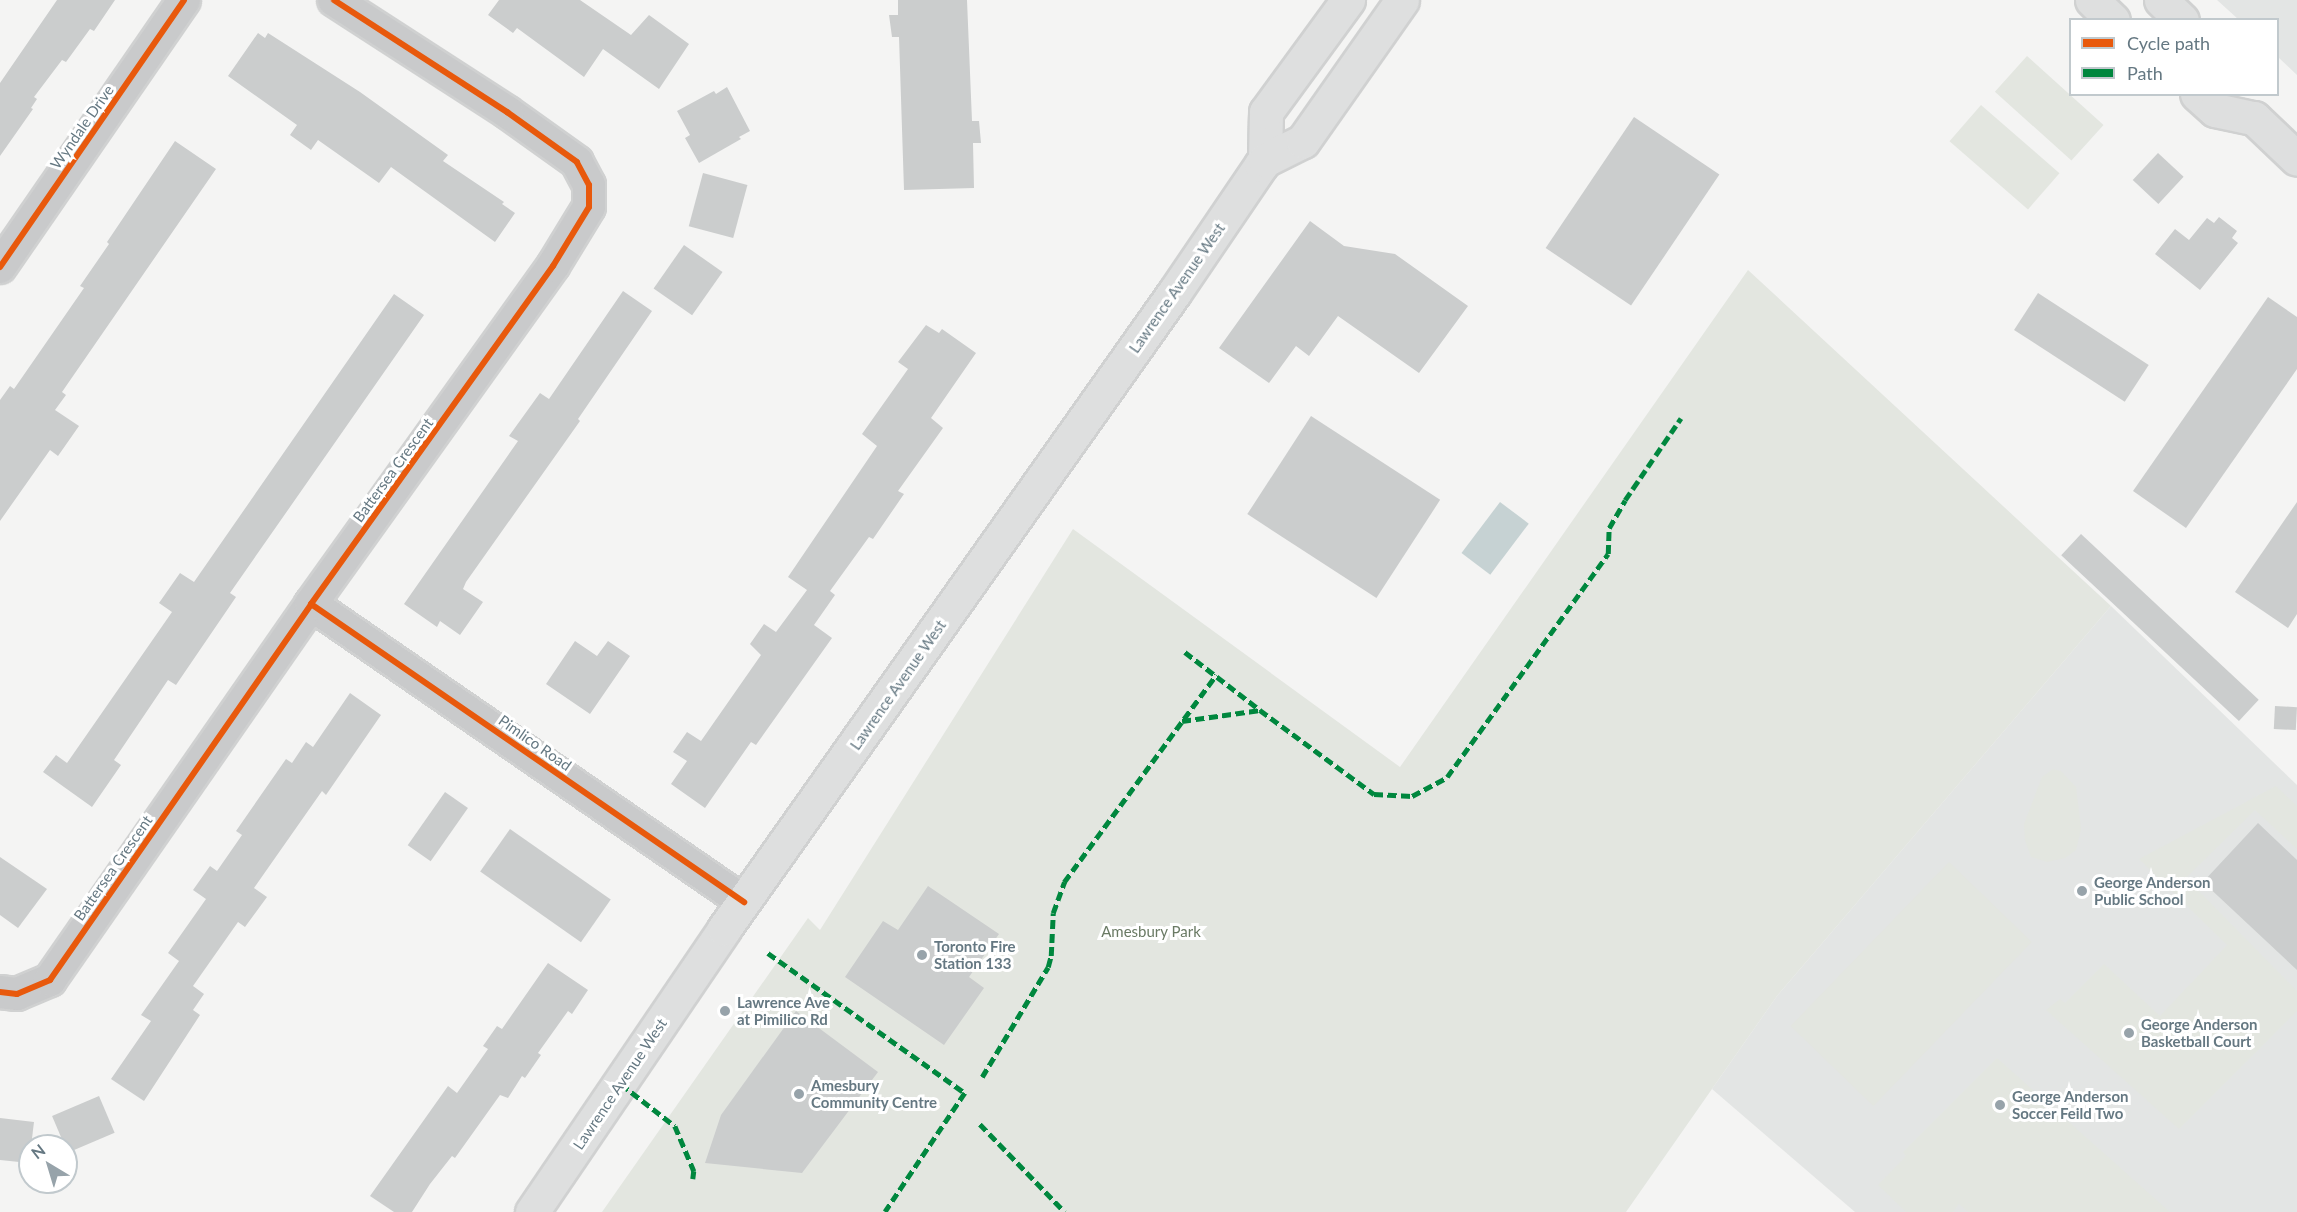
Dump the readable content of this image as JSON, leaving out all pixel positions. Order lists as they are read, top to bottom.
{
  "streets": {
    "main road": ["Lawrence Avenue West"],
    "street": ["Wyndale Drive", "Battersea Crescent", "Pimlico Road"]
  },
  "crossings": [
    ["Lawrence Avenue West", "Pimlico Road"],
    ["Battersea Crescent", "Pimlico Road"]
  ],
  "parks": ["Amesbury Park"],
  "places": [
    "George Anderson Public School",
    "Toronto Fire Station 133",
    "Lawrence Ave at Pimilico Rd",
    "George Anderson Basketball Court",
    "Amesbury Community Centre",
    "George Anderson Soccer Feild Two"
  ],
  "legend": ["Cycle path", "Path"],
  "north": "top left"
}
